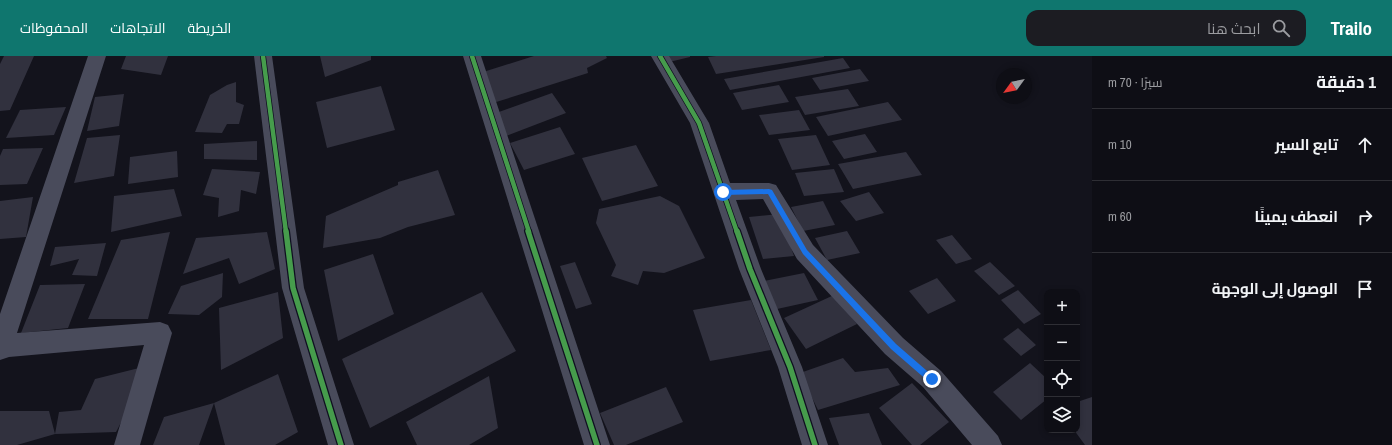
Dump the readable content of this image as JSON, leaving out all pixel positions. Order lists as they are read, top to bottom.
{
  "north": "bottom left",
  "page": {
    "header": "Trailo",
    "search": "ابحث هنا",
    "nav": ["الخريطة", "الاتجاهات", "المحفوظات"],
    "heading": ["1 دقيقة", "سيرًا · 70 m"],
    "list": [
      ["تابع السير", "10 m"],
      ["انعطف يمينًا", "60 m"],
      "الوصول إلى الوجهة"
    ],
    "map_buttons": ["+", "−"]
  }
}
